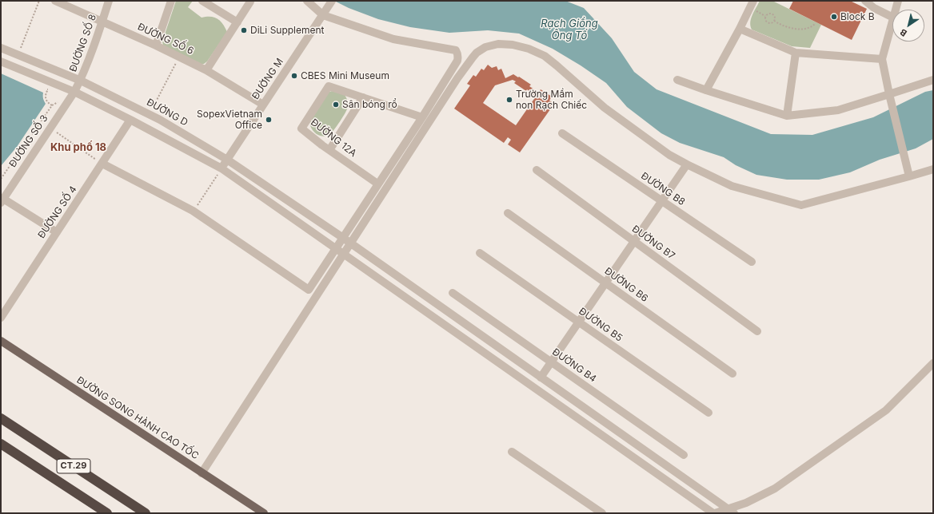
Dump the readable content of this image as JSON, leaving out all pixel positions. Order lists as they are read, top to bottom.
{
  "streets": {
    "highway": ["CT.29"],
    "main road": ["ĐƯỜNG SONG HÀNH CAO TỐC"],
    "street": [
      "ĐƯỜNG SỐ 6",
      "ĐƯỜNG SỐ 8",
      "ĐƯỜNG M",
      "ĐƯỜNG D",
      "ĐƯỜNG 12A",
      "ĐƯỜNG SỐ 3",
      "ĐƯỜNG B8",
      "ĐƯỜNG SỐ 4",
      "ĐƯỜNG B7",
      "ĐƯỜNG B6",
      "ĐƯỜNG B5",
      "ĐƯỜNG B4"
    ]
  },
  "crossings": [
    ["ĐƯỜNG SỐ 6", "ĐƯỜNG SỐ 8"],
    ["ĐƯỜNG SỐ 6", "ĐƯỜNG M"],
    ["ĐƯỜNG SỐ 8", "ĐƯỜNG D"],
    ["ĐƯỜNG SỐ 8", "ĐƯỜNG SỐ 3"],
    ["ĐƯỜNG M", "ĐƯỜNG D"]
  ],
  "districts": ["Khu phố 18"],
  "water": ["Rạch Giồng Ông Tố"],
  "places": [
    "Block B",
    "DiLi Supplement",
    "CBES Mini Museum",
    "Trường Mầm non Rạch Chiếc",
    "Sân bóng rổ",
    "SopexVietnam Office"
  ],
  "north": "bottom left"
}
